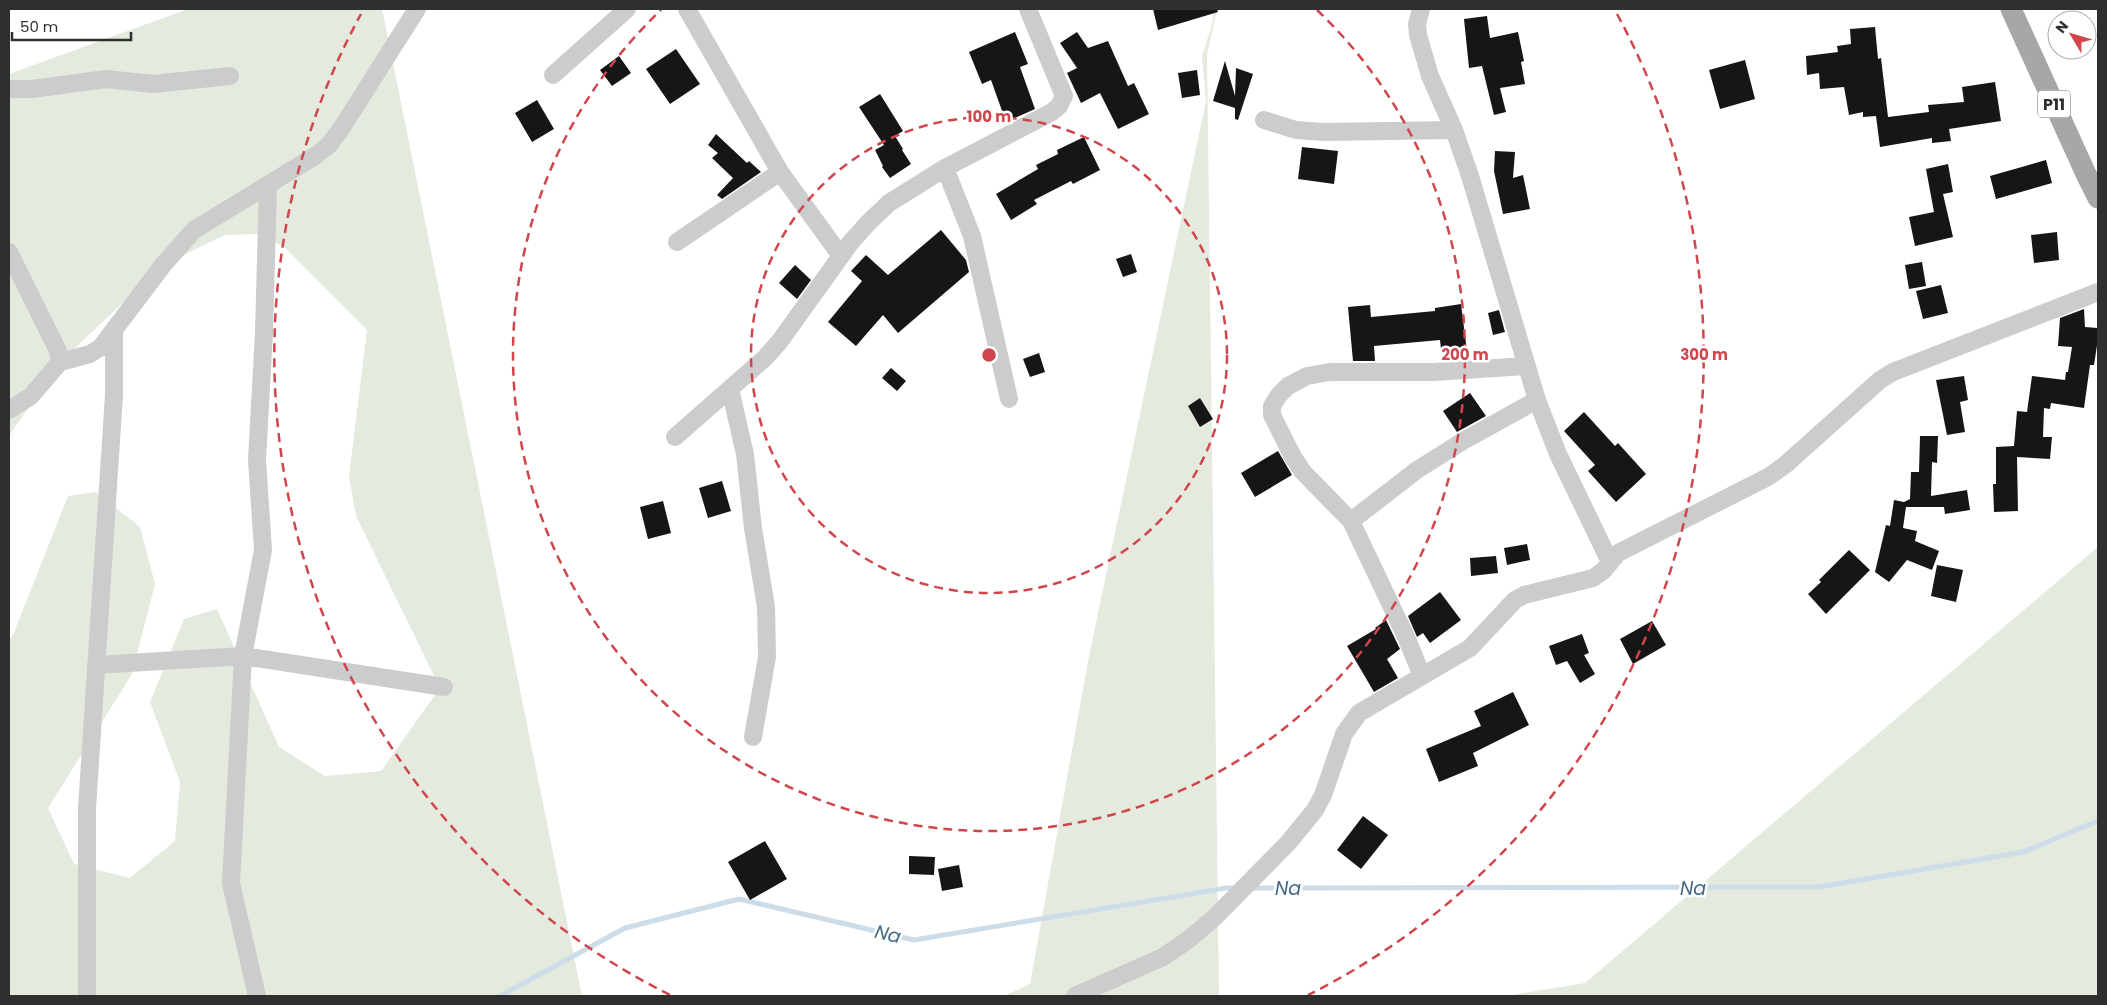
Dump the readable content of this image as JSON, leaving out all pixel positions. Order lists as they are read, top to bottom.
{
  "streets": {
    "main road": ["P11"]
  },
  "water": ["Na"],
  "scale_bar": "50 m",
  "north": "top left",
  "rings": ["100 m", "200 m", "300 m"]
}
